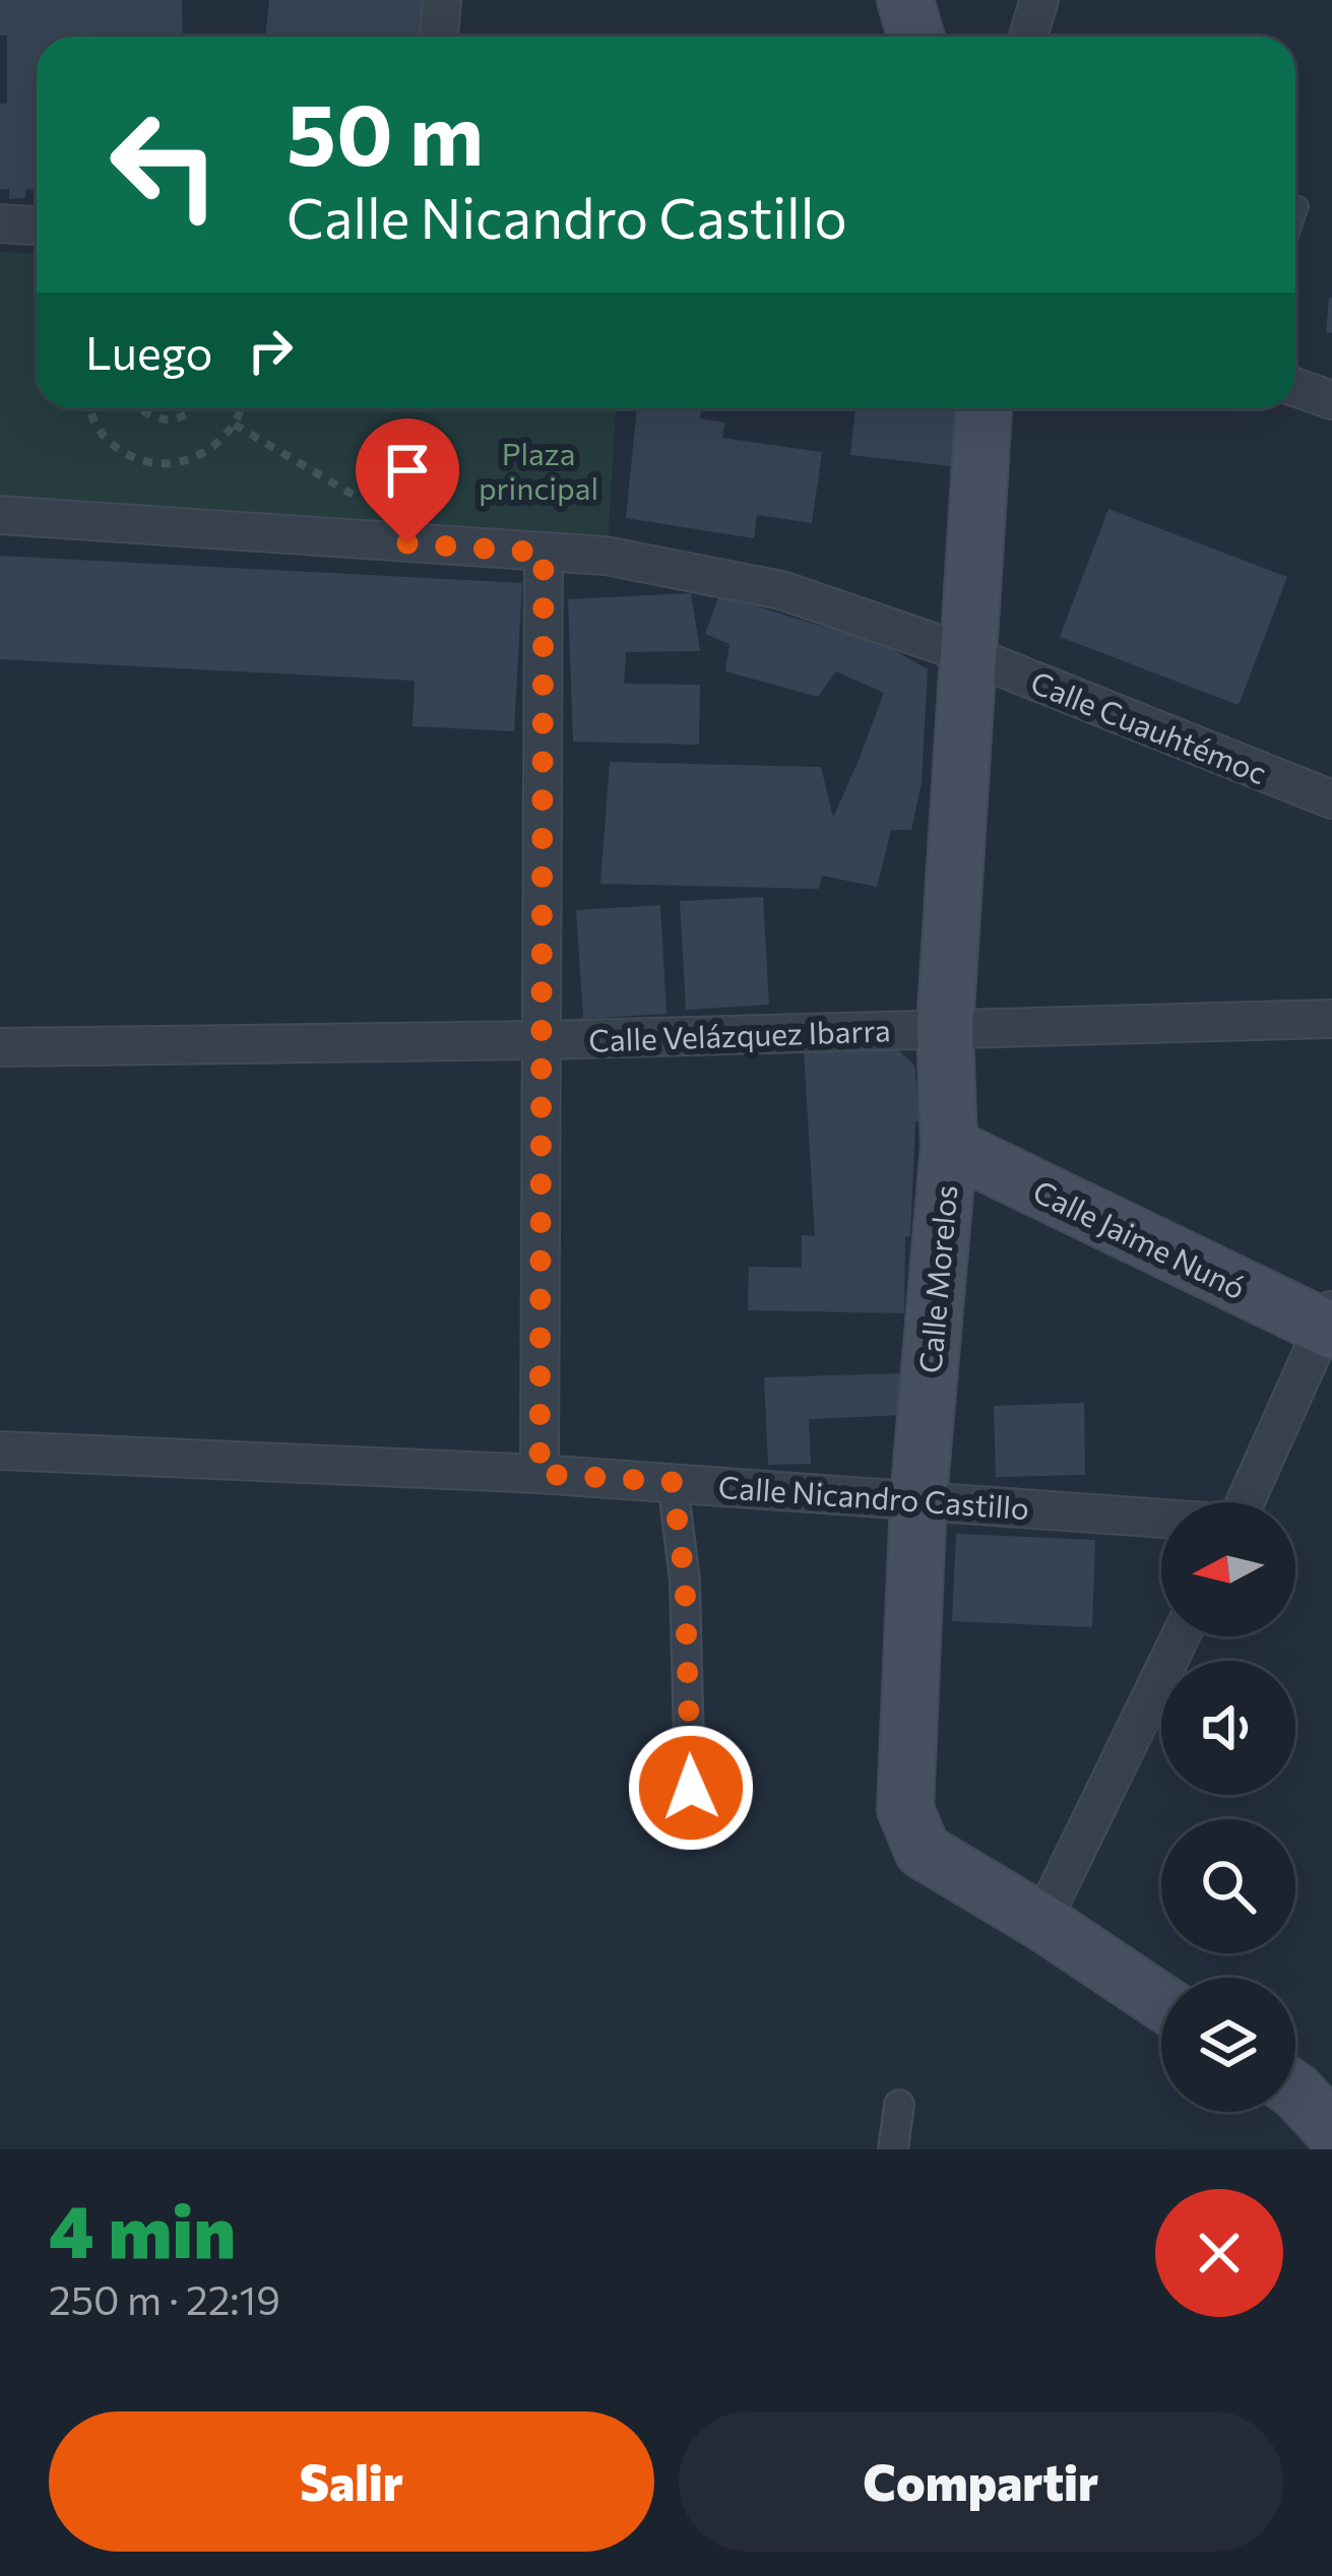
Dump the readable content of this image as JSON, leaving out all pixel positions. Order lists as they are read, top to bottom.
{
  "streets": {
    "main road": ["Calle Jaime Nunó", "Calle Morelos"],
    "street": ["Calle Cuauhtémoc", "Calle Velázquez Ibarra", "Calle Nicandro Castillo"]
  },
  "crossings": [
    ["Calle Cuauhtémoc", "Calle Morelos"],
    ["Calle Velázquez Ibarra", "Calle Morelos"],
    ["Calle Jaime Nunó", "Calle Morelos"],
    ["Calle Morelos", "Calle Nicandro Castillo"]
  ],
  "parks": ["Plaza principal"],
  "north": "left",
  "page": {
    "turn": ["50 m", "Calle Nicandro Castillo"],
    "then": "Luego",
    "heading": ["4 min", "250 m · 22:19"],
    "buttons": ["Salir", "Compartir"]
  }
}
